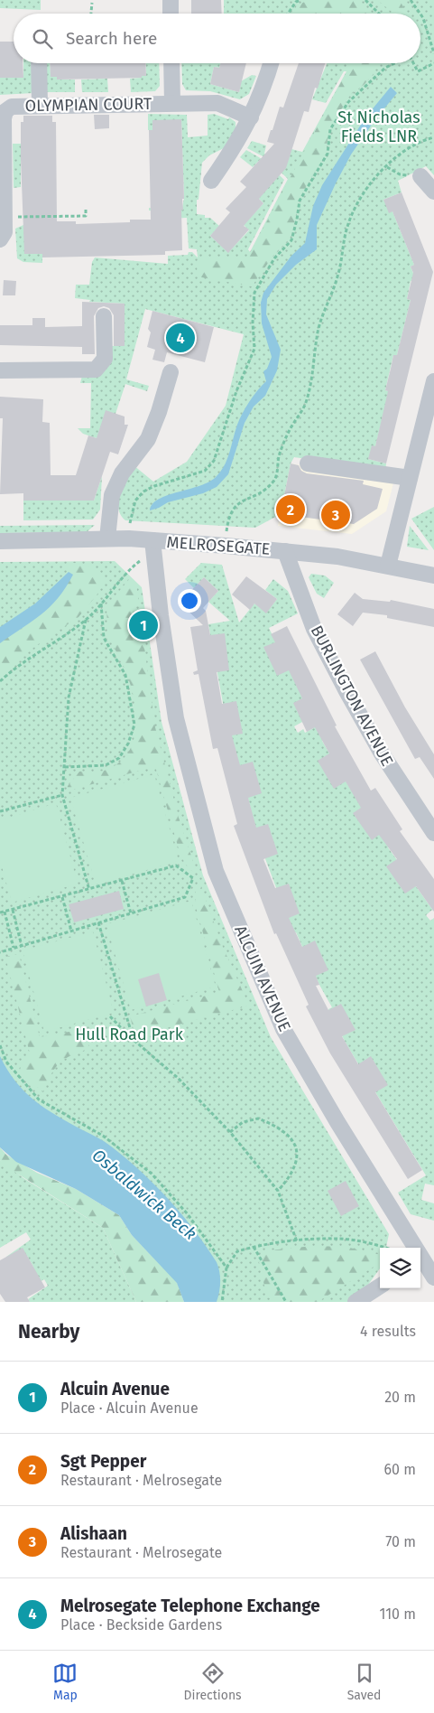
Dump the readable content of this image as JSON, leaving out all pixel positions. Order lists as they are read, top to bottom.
{
  "streets": {
    "street": [
      "OLYMPIAN COURT",
      "MELROSEGATE",
      "BURLINGTON AVENUE",
      "ALCUIN AVENUE"
    ]
  },
  "crossings": [
    ["MELROSEGATE", "BURLINGTON AVENUE"],
    ["MELROSEGATE", "ALCUIN AVENUE"]
  ],
  "water": ["Osbaldwick Beck"],
  "parks": ["St Nicholas Fields LNR", "Hull Road Park"],
  "page": {
    "search": "Search here",
    "pins": [
      "4",
      "2",
      "3",
      "1"
    ],
    "heading": ["Nearby", "4 results"],
    "list": [
      {
        "mark": "1",
        "name": "Alcuin Avenue",
        "note": "Place · Alcuin Avenue",
        "value": "20 m"
      },
      {
        "mark": "2",
        "name": "Sgt Pepper",
        "note": "Restaurant · Melrosegate",
        "value": "60 m"
      },
      {
        "mark": "3",
        "name": "Alishaan",
        "note": "Restaurant · Melrosegate",
        "value": "70 m"
      },
      {
        "mark": "4",
        "name": "Melrosegate Telephone Exchange",
        "note": "Place · Beckside Gardens",
        "value": "110 m"
      }
    ],
    "nav": ["Map", "Directions", "Saved"]
  }
}
